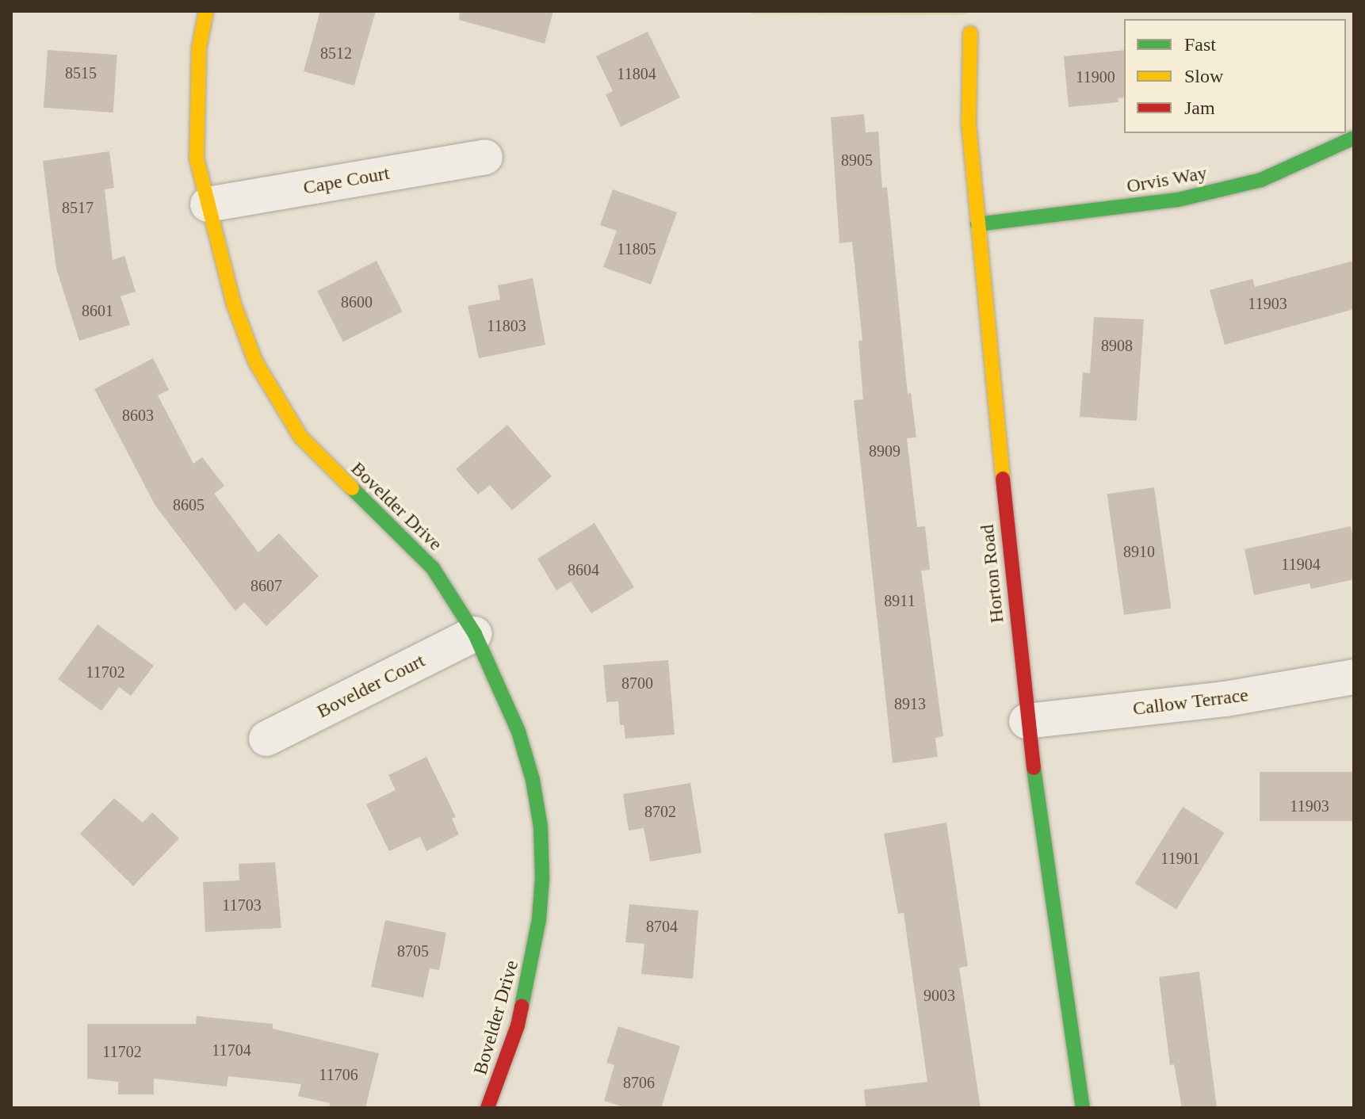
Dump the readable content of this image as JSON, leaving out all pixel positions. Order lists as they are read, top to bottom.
{
  "streets": {
    "street": [
      "Orvis Way",
      "Cape Court",
      "Bovelder Drive",
      "Horton Road",
      "Bovelder Court",
      "Callow Terrace"
    ]
  },
  "crossings": [
    ["Orvis Way", "Horton Road"],
    ["Cape Court", "Bovelder Drive"],
    ["Bovelder Drive", "Bovelder Court"],
    ["Horton Road", "Callow Terrace"]
  ],
  "house_numbers": [
    "8512",
    "8515",
    "11804",
    "11900",
    "8905",
    "8517",
    "11805",
    "8600",
    "11903",
    "8601",
    "11803",
    "8908",
    "8603",
    "8909",
    "8605",
    "8910",
    "11904",
    "8604",
    "8607",
    "8911",
    "11702",
    "8700",
    "8913",
    "11903",
    "8702",
    "11901",
    "11703",
    "8704",
    "8705",
    "9003",
    "11704",
    "11702",
    "11706",
    "8706"
  ],
  "legend": ["Fast", "Slow", "Jam"]
}
